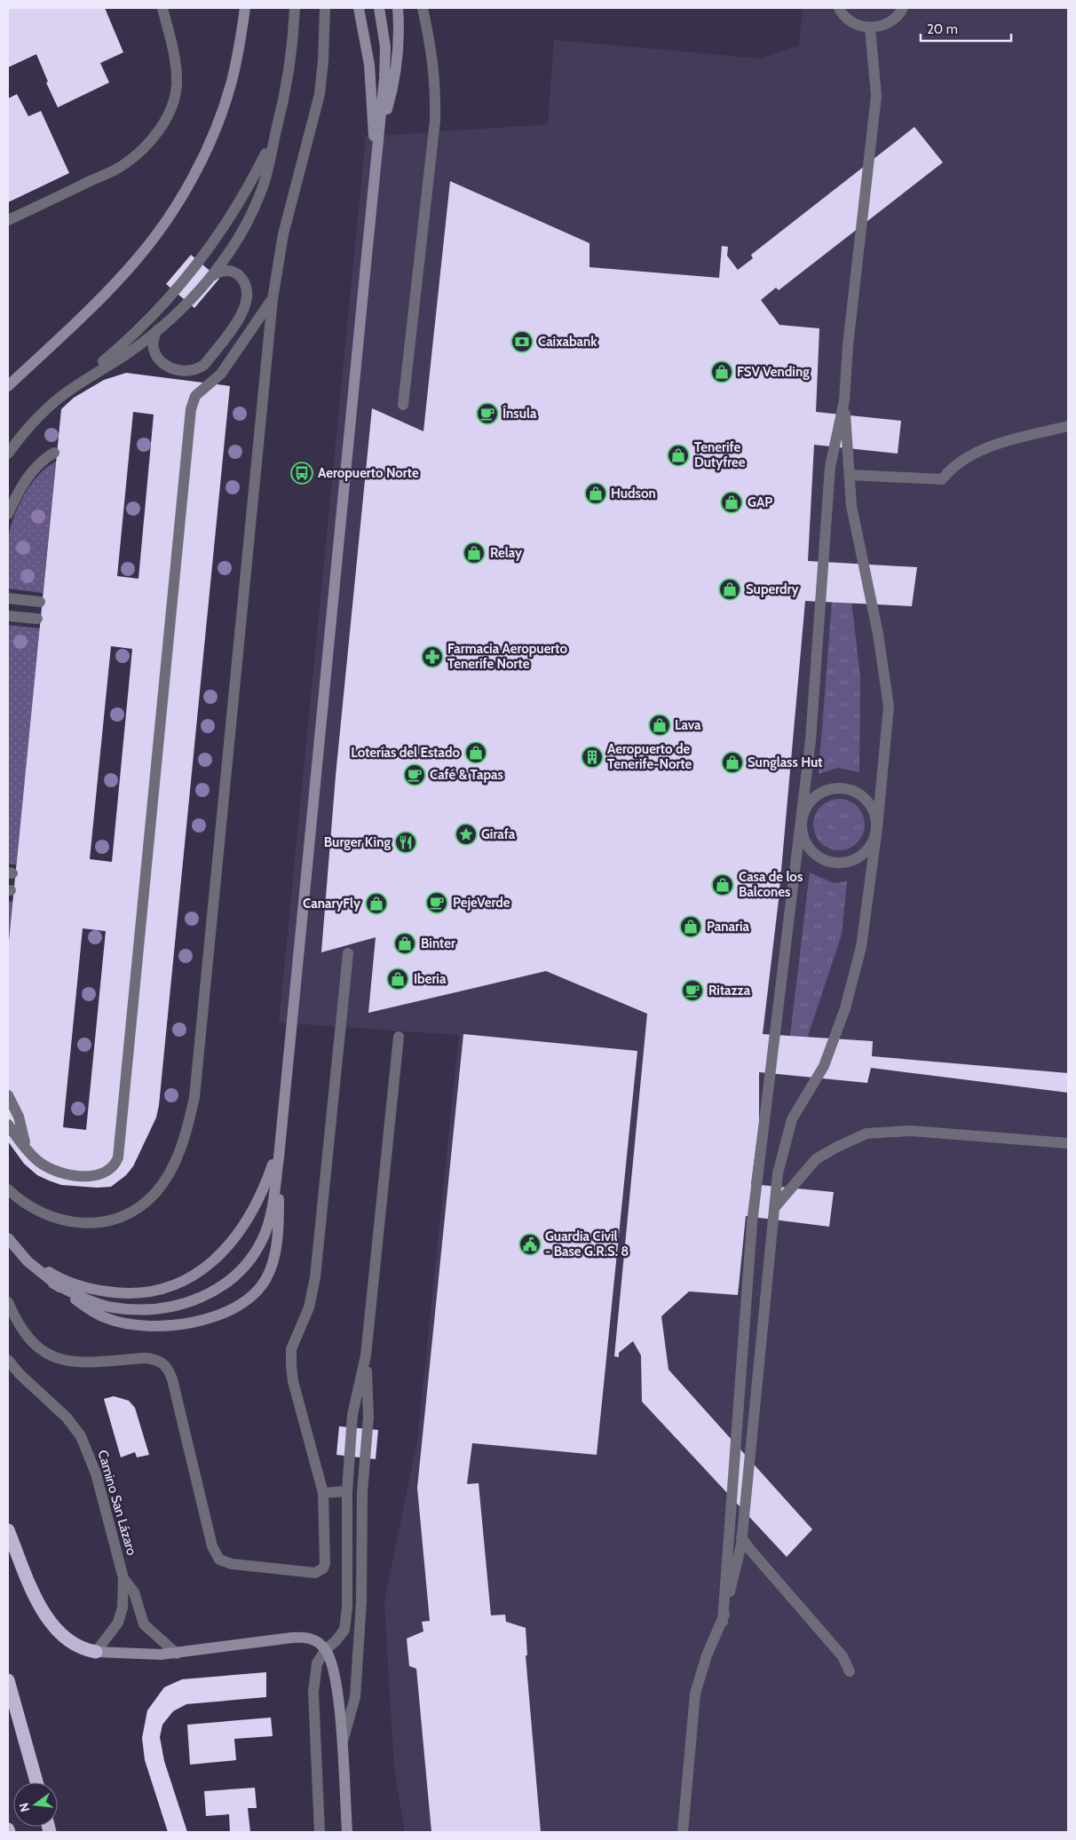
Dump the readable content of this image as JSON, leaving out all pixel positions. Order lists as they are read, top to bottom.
{
  "streets": {
    "street": ["Camino San Lázaro"]
  },
  "places": {
    "bank": ["Caixabank"],
    "shop": [
      "FSV Vending",
      "Tenerife Dutyfree",
      "Hudson",
      "GAP",
      "Relay",
      "Superdry",
      "Lava",
      "Loterías del Estado",
      "Sunglass Hut",
      "Casa de los Balcones",
      "CanaryFly",
      "Panaria",
      "Binter",
      "Iberia"
    ],
    "cafe": [
      "Ínsula",
      "Café & Tapas",
      "PejeVerde",
      "Ritazza"
    ],
    "bus stop": ["Aeropuerto Norte"],
    "pharmacy": ["Farmacia Aeropuerto Tenerife Norte"],
    "building": ["Aeropuerto de Tenerife-Norte"],
    "place": ["Girafa"],
    "restaurant": ["Burger King"],
    "public building": ["Guardia Civil - Base G.R.S. 8"]
  },
  "scale_bar": "20 m",
  "north": "left"
}
